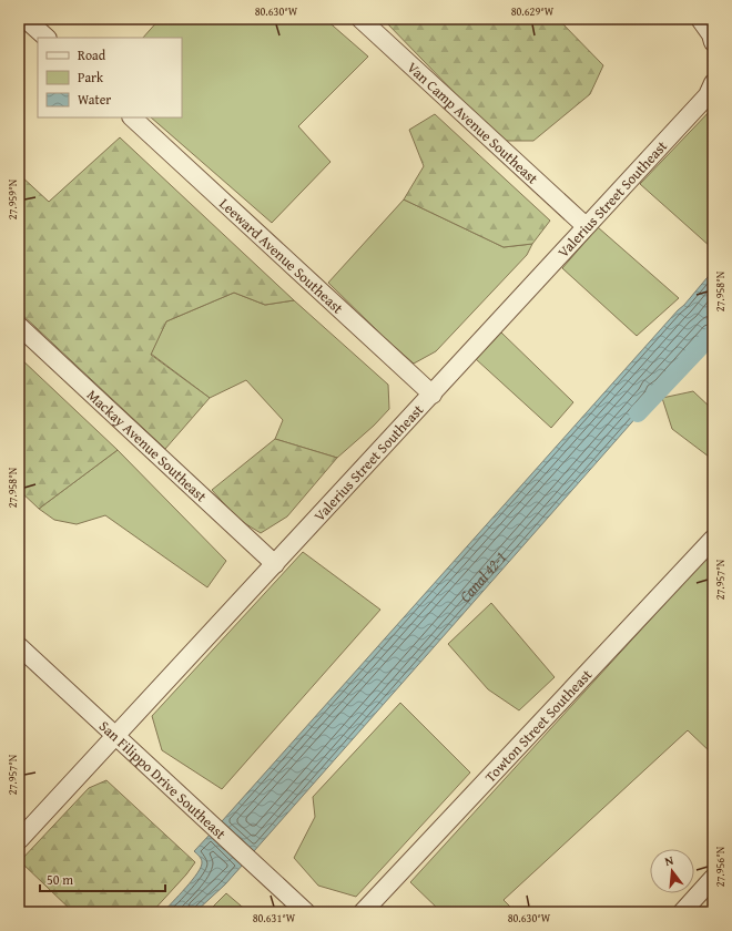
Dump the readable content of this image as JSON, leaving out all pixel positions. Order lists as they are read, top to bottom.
{
  "streets": {
    "street": [
      "Van Camp Avenue Southeast",
      "Valerius Street Southeast",
      "Leeward Avenue Southeast",
      "Mackay Avenue Southeast",
      "Towton Street Southeast",
      "San Filippo Drive Southeast"
    ]
  },
  "crossings": [
    ["Van Camp Avenue Southeast", "Valerius Street Southeast"],
    ["Valerius Street Southeast", "Leeward Avenue Southeast"],
    ["Valerius Street Southeast", "Mackay Avenue Southeast"],
    ["Valerius Street Southeast", "San Filippo Drive Southeast"]
  ],
  "water": ["Canal 42-1"],
  "legend": ["Road", "Park", "Water"],
  "scale_bar": "50 m",
  "north": "top",
  "coordinates": [
    "80.630°W",
    "80.629°W",
    "27.959°N",
    "27.958°N",
    "27.957°N",
    "27.956°N",
    "80.631°W"
  ]
}
